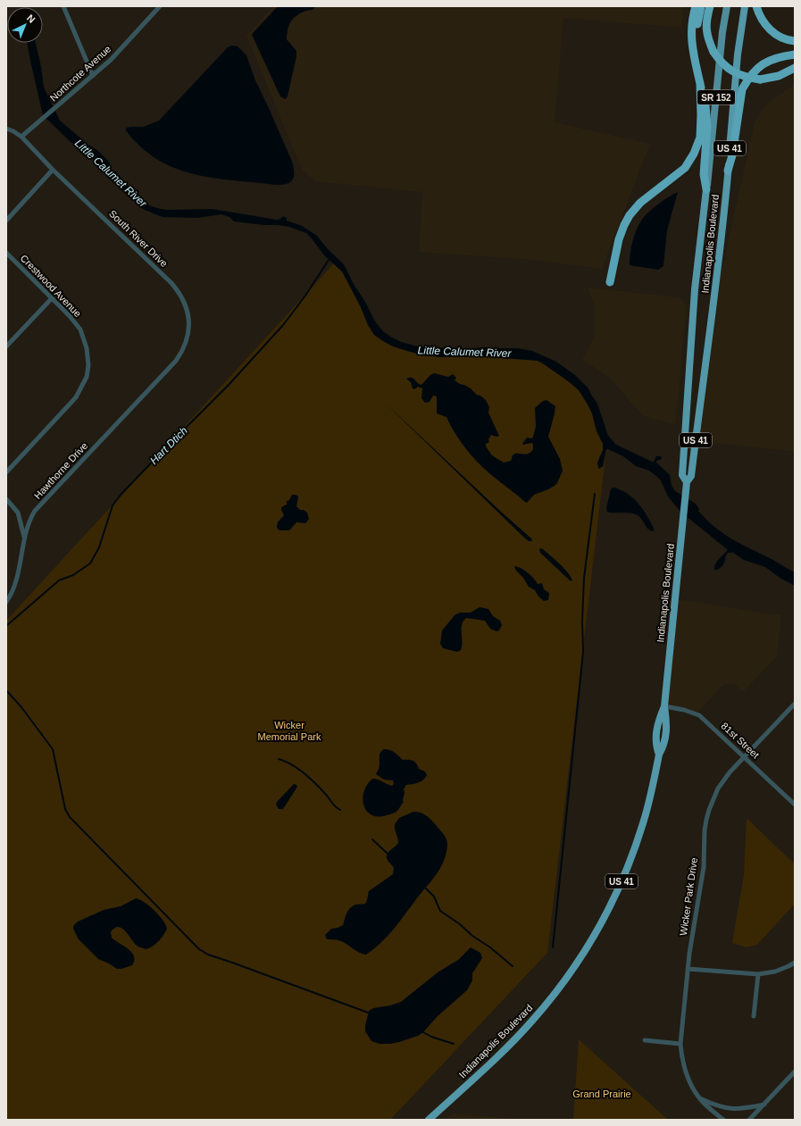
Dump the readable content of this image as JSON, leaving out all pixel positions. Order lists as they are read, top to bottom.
{
  "streets": {
    "highway": ["US 41", "Indianapolis Boulevard"],
    "main road": ["SR 152"],
    "street": [
      "Northcote Avenue",
      "South River Drive",
      "Crestwood Avenue",
      "Hawthorne Drive",
      "81st Street",
      "Wicker Park Drive"
    ]
  },
  "crossings": [
    ["Northcote Avenue", "South River Drive"],
    ["US 41", "Indianapolis Boulevard"],
    ["South River Drive", "Hawthorne Drive"],
    ["Indianapolis Boulevard", "81st Street"],
    ["81st Street", "Wicker Park Drive"]
  ],
  "water": ["Little Calumet River", "Hart Dtich"],
  "parks": ["Wicker Memorial Park", "Grand Prairie"],
  "north": "top right"
}
